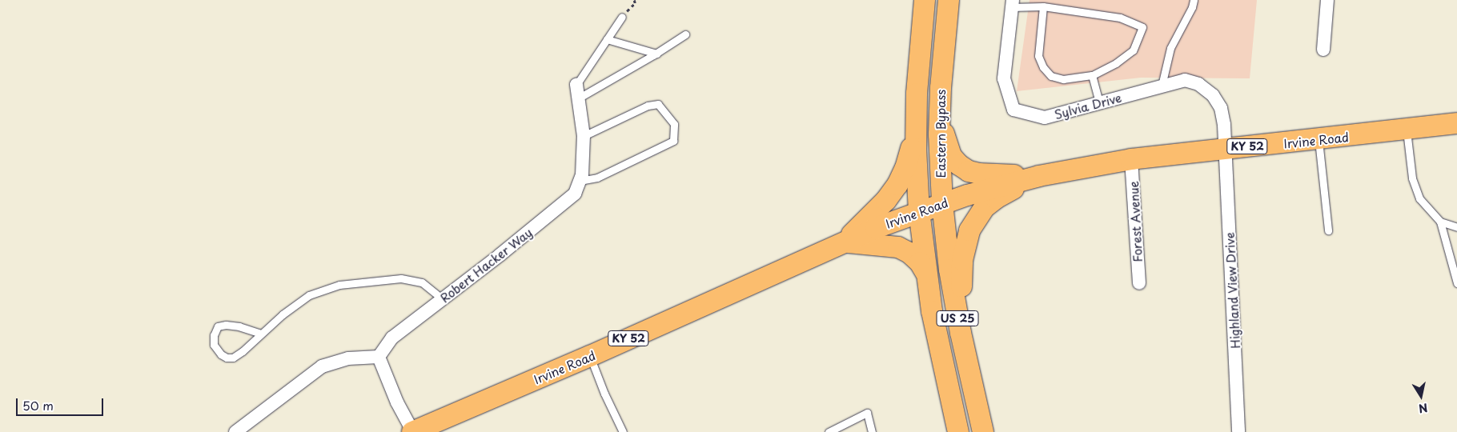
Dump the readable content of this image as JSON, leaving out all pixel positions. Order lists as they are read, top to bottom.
{
  "streets": {
    "main road": [
      "Eastern Bypass",
      "Irvine Road",
      "KY 52",
      "US 25"
    ],
    "street": [
      "Sylvia Drive",
      "Forest Avenue",
      "Robert Hacker Way",
      "Highland View Drive"
    ]
  },
  "crossings": [
    ["Sylvia Drive", "Irvine Road"],
    ["Sylvia Drive", "Highland View Drive"],
    ["Eastern Bypass", "Irvine Road"],
    ["Irvine Road", "Forest Avenue"],
    ["Irvine Road", "Highland View Drive"]
  ],
  "scale_bar": "50 m",
  "north": "bottom"
}
